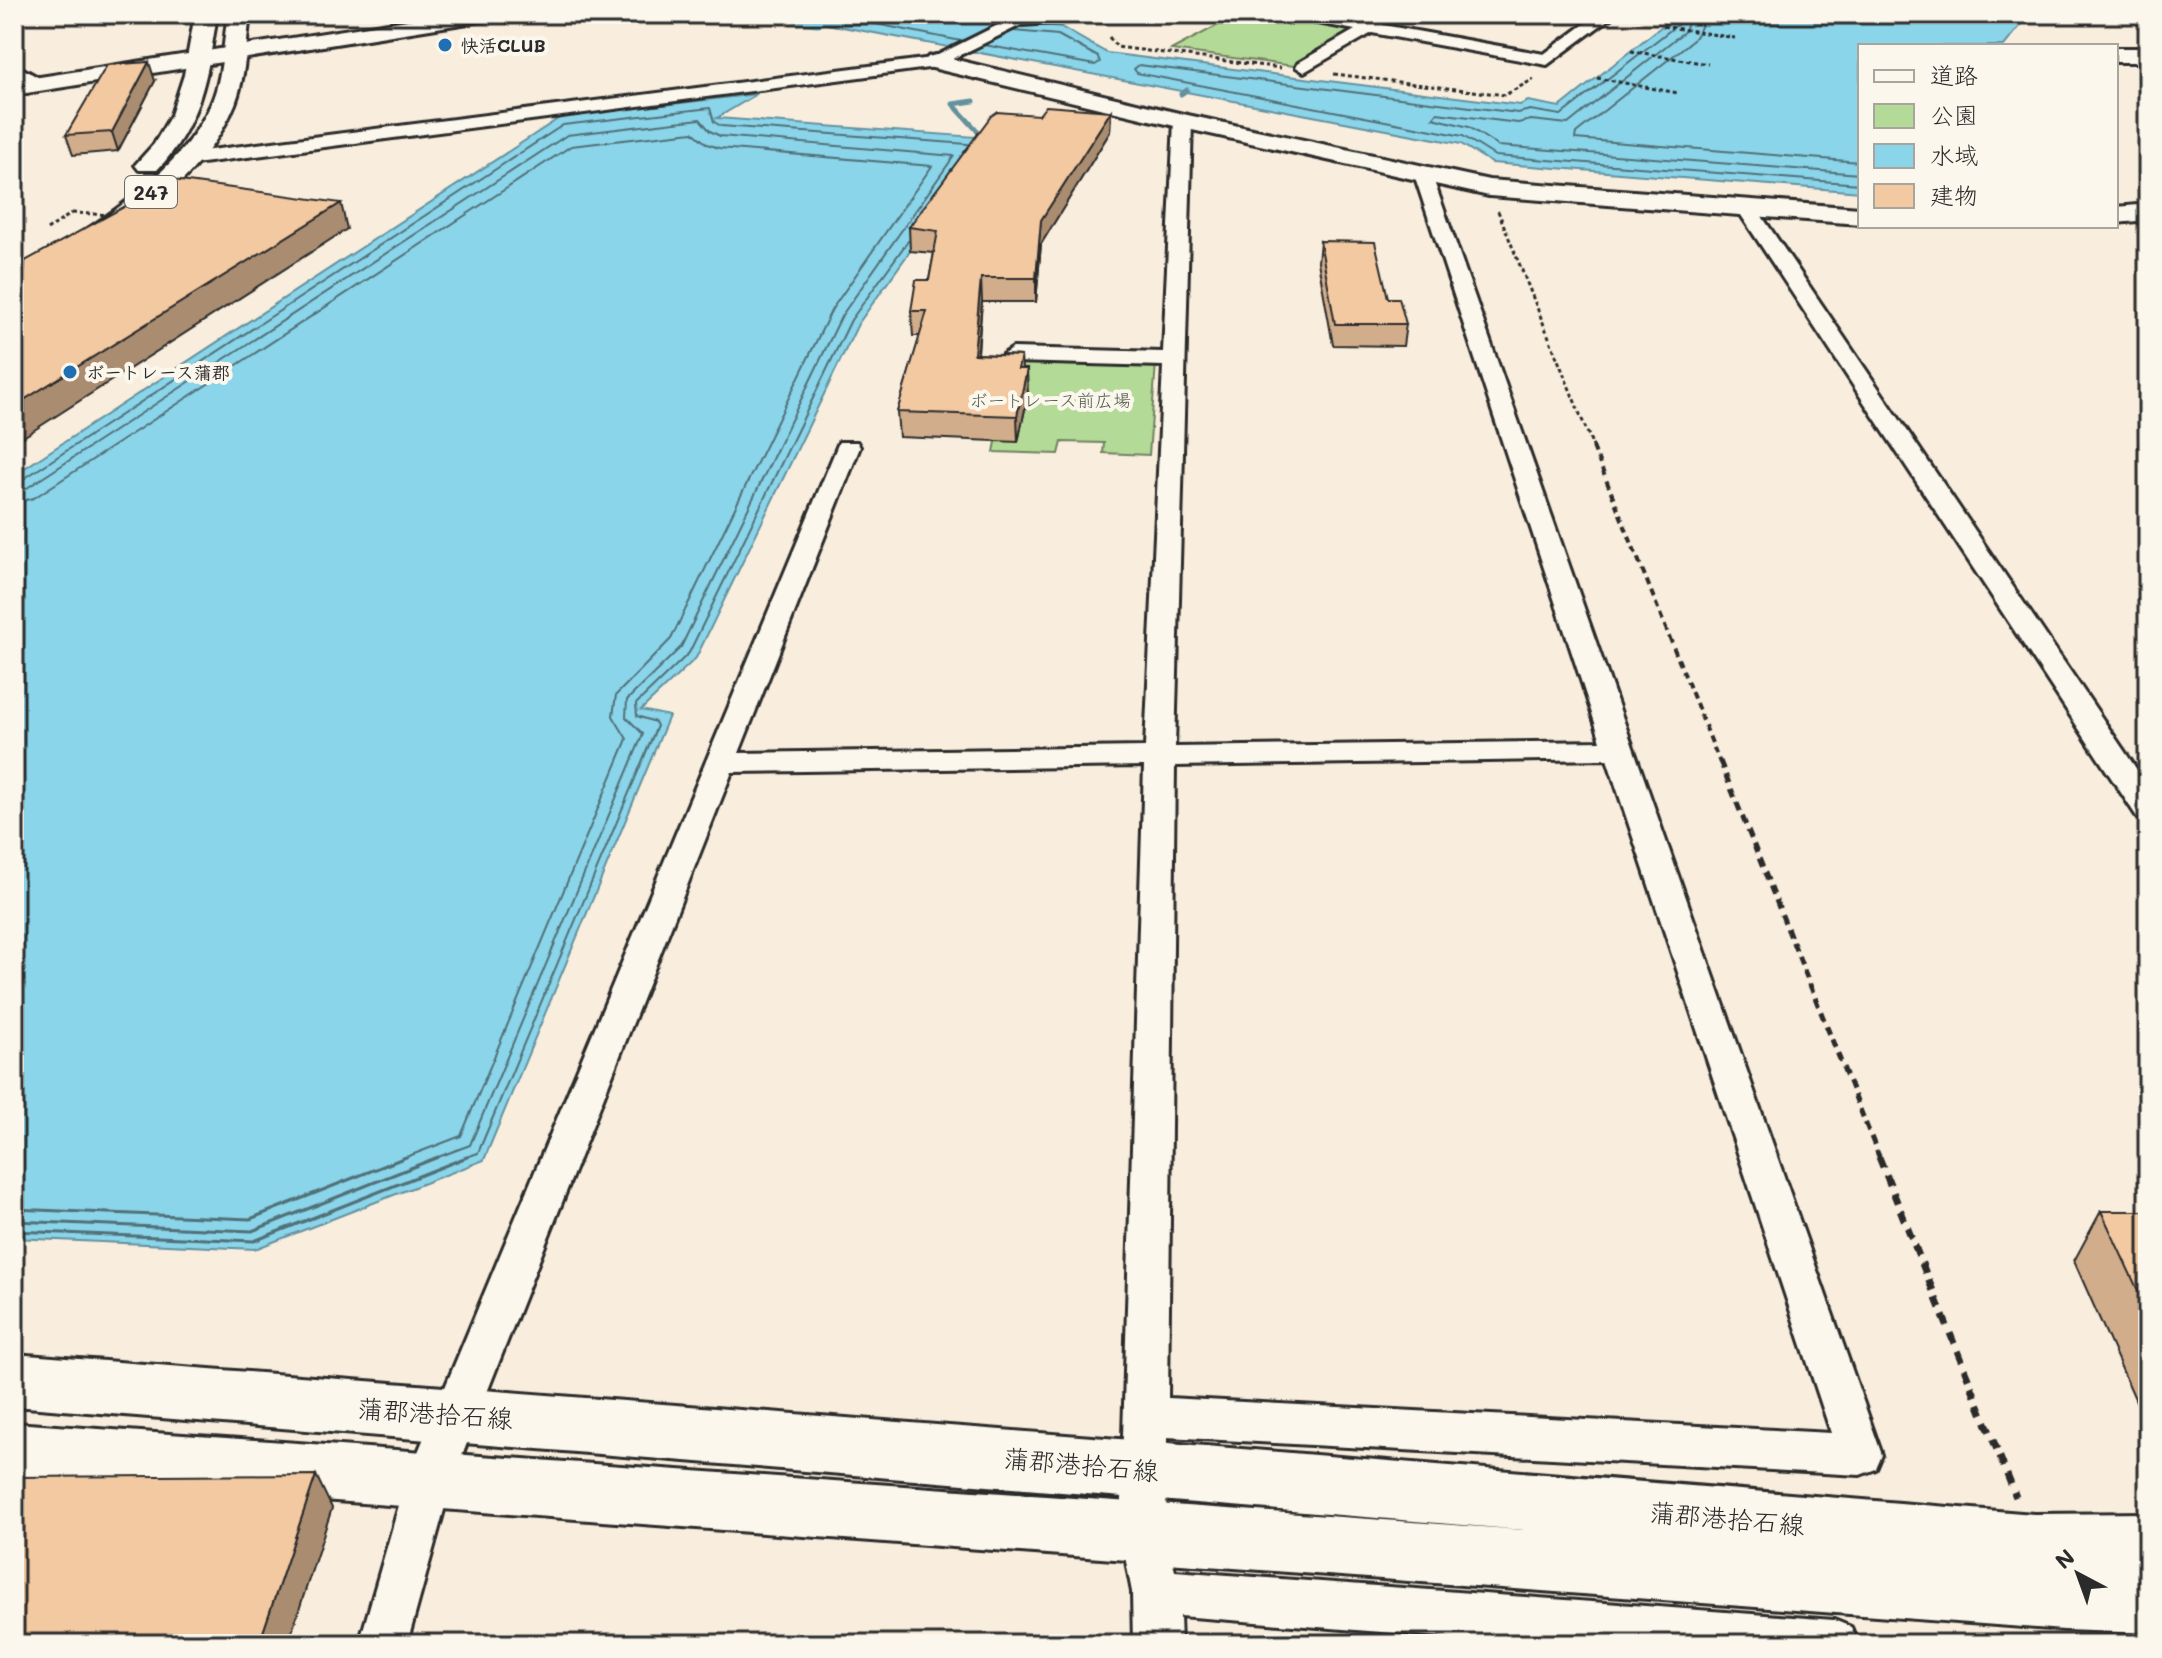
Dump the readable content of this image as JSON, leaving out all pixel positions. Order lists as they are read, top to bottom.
{
  "streets": {
    "main road": ["247", "蒲郡港拾石線"]
  },
  "parks": ["ボートレース前広場"],
  "places": ["快活CLUB", "ボートレース蒲郡"],
  "legend": [
    "道路",
    "公園",
    "水域",
    "建物"
  ],
  "north": "top left"
}
